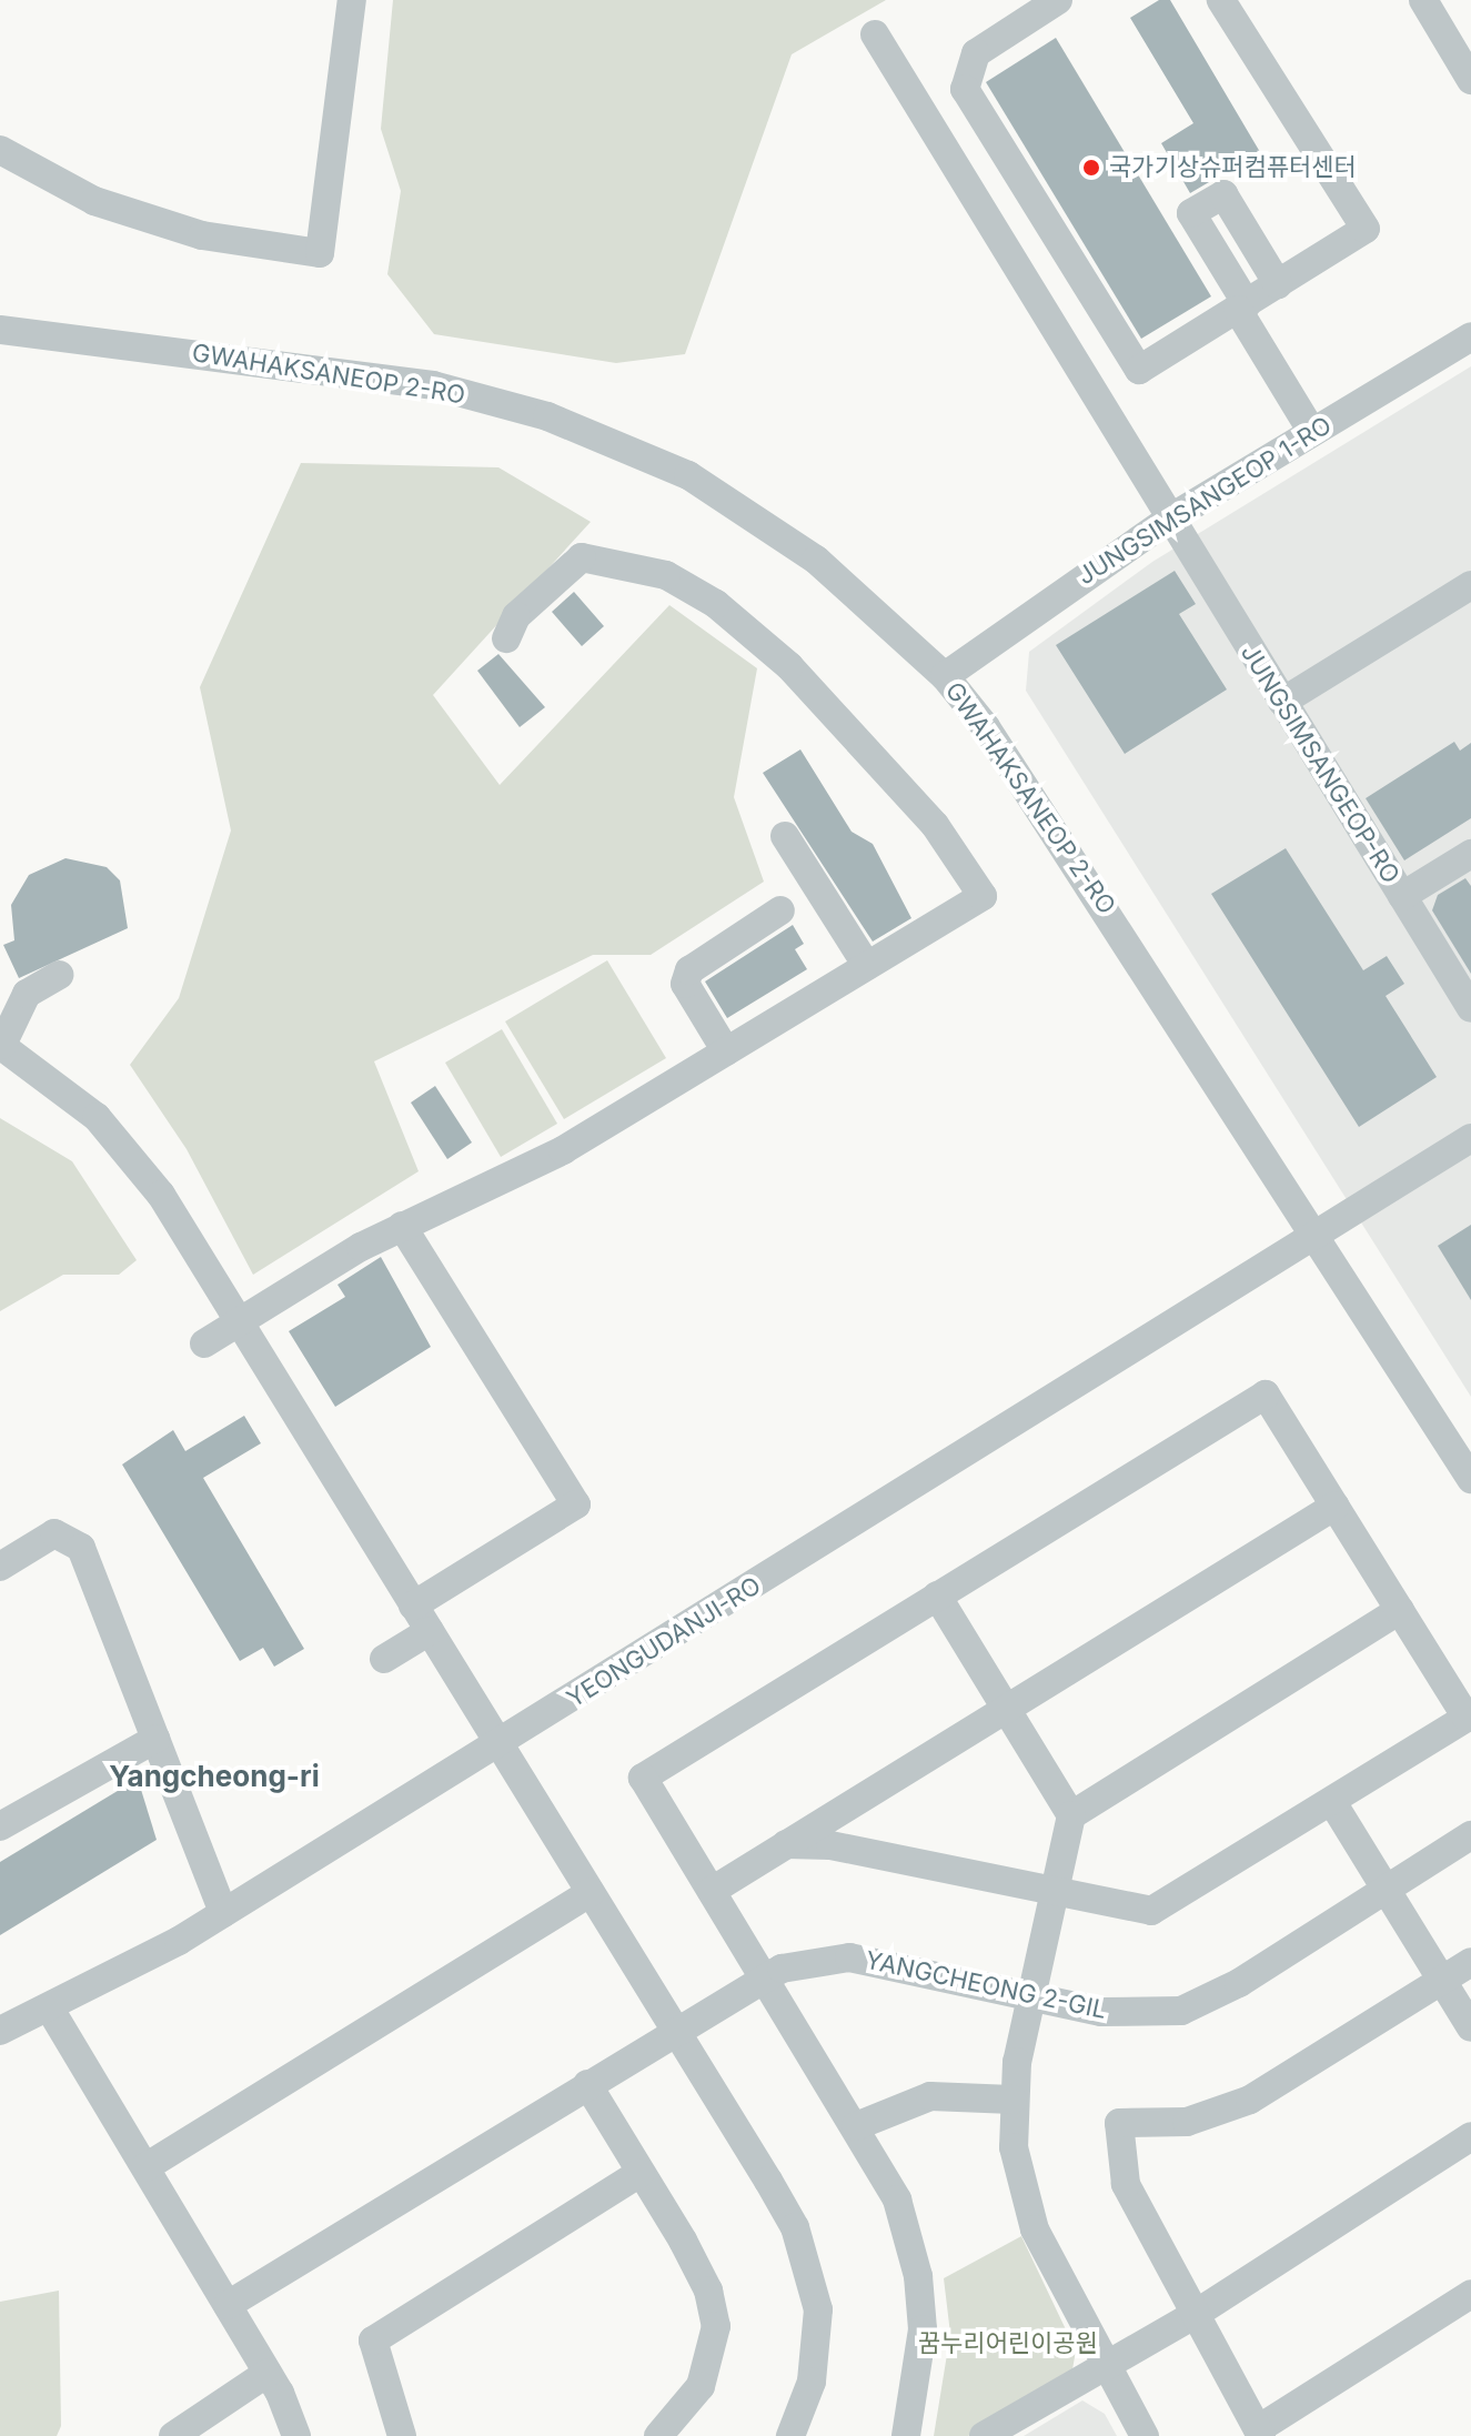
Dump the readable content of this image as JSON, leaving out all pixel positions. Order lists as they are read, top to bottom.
{
  "streets": {
    "street": [
      "GWAHAKSANEOP 2-RO",
      "JUNGSIMSANGEOP 1-RO",
      "JUNGSIMSANGEOP-RO",
      "YEONGUDANJI-RO",
      "YANGCHEONG 2-GIL"
    ]
  },
  "crossings": [
    ["GWAHAKSANEOP 2-RO", "JUNGSIMSANGEOP 1-RO"],
    ["GWAHAKSANEOP 2-RO", "YEONGUDANJI-RO"],
    ["JUNGSIMSANGEOP 1-RO", "JUNGSIMSANGEOP-RO"]
  ],
  "districts": ["Yangcheong-ri"],
  "parks": ["꿈누리어린이공원"],
  "places": ["국가기상슈퍼컴퓨터센터"]
}
